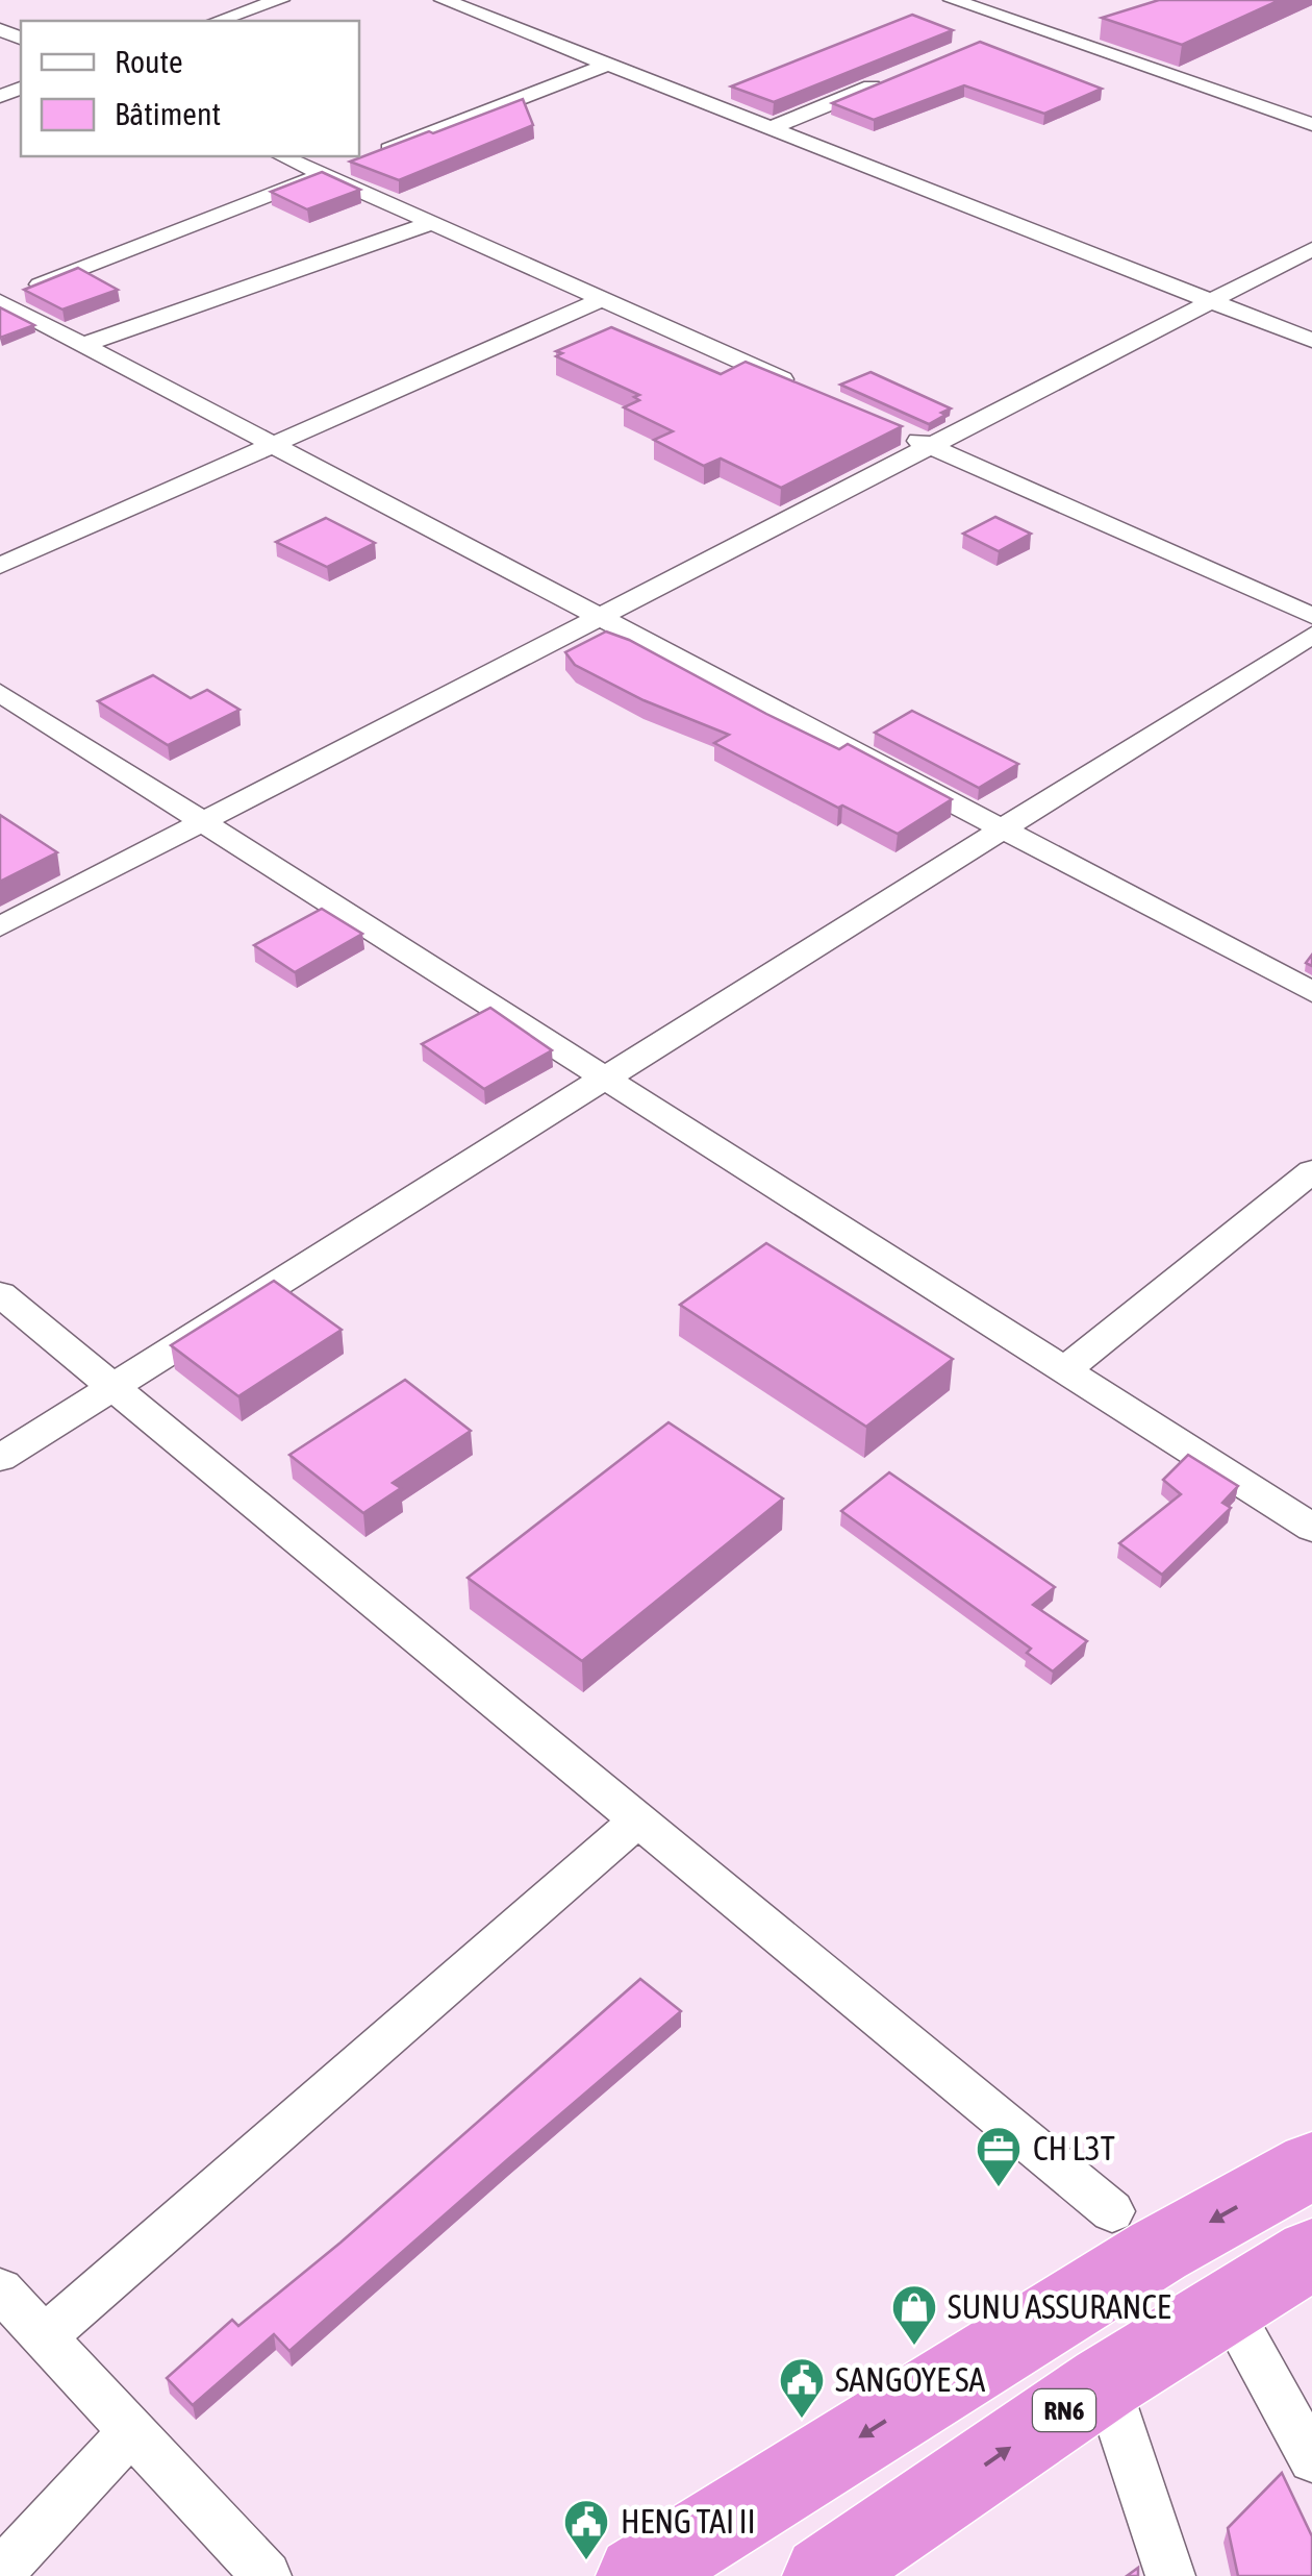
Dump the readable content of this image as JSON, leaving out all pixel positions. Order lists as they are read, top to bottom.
{
  "streets": {
    "highway": ["RN6"]
  },
  "places": {
    "office": ["CH L3T"],
    "shop": ["SUNU ASSURANCE"],
    "public building": ["SANGOYE SA", "HENG TAI II"]
  },
  "legend": ["Route", "Bâtiment"]
}
